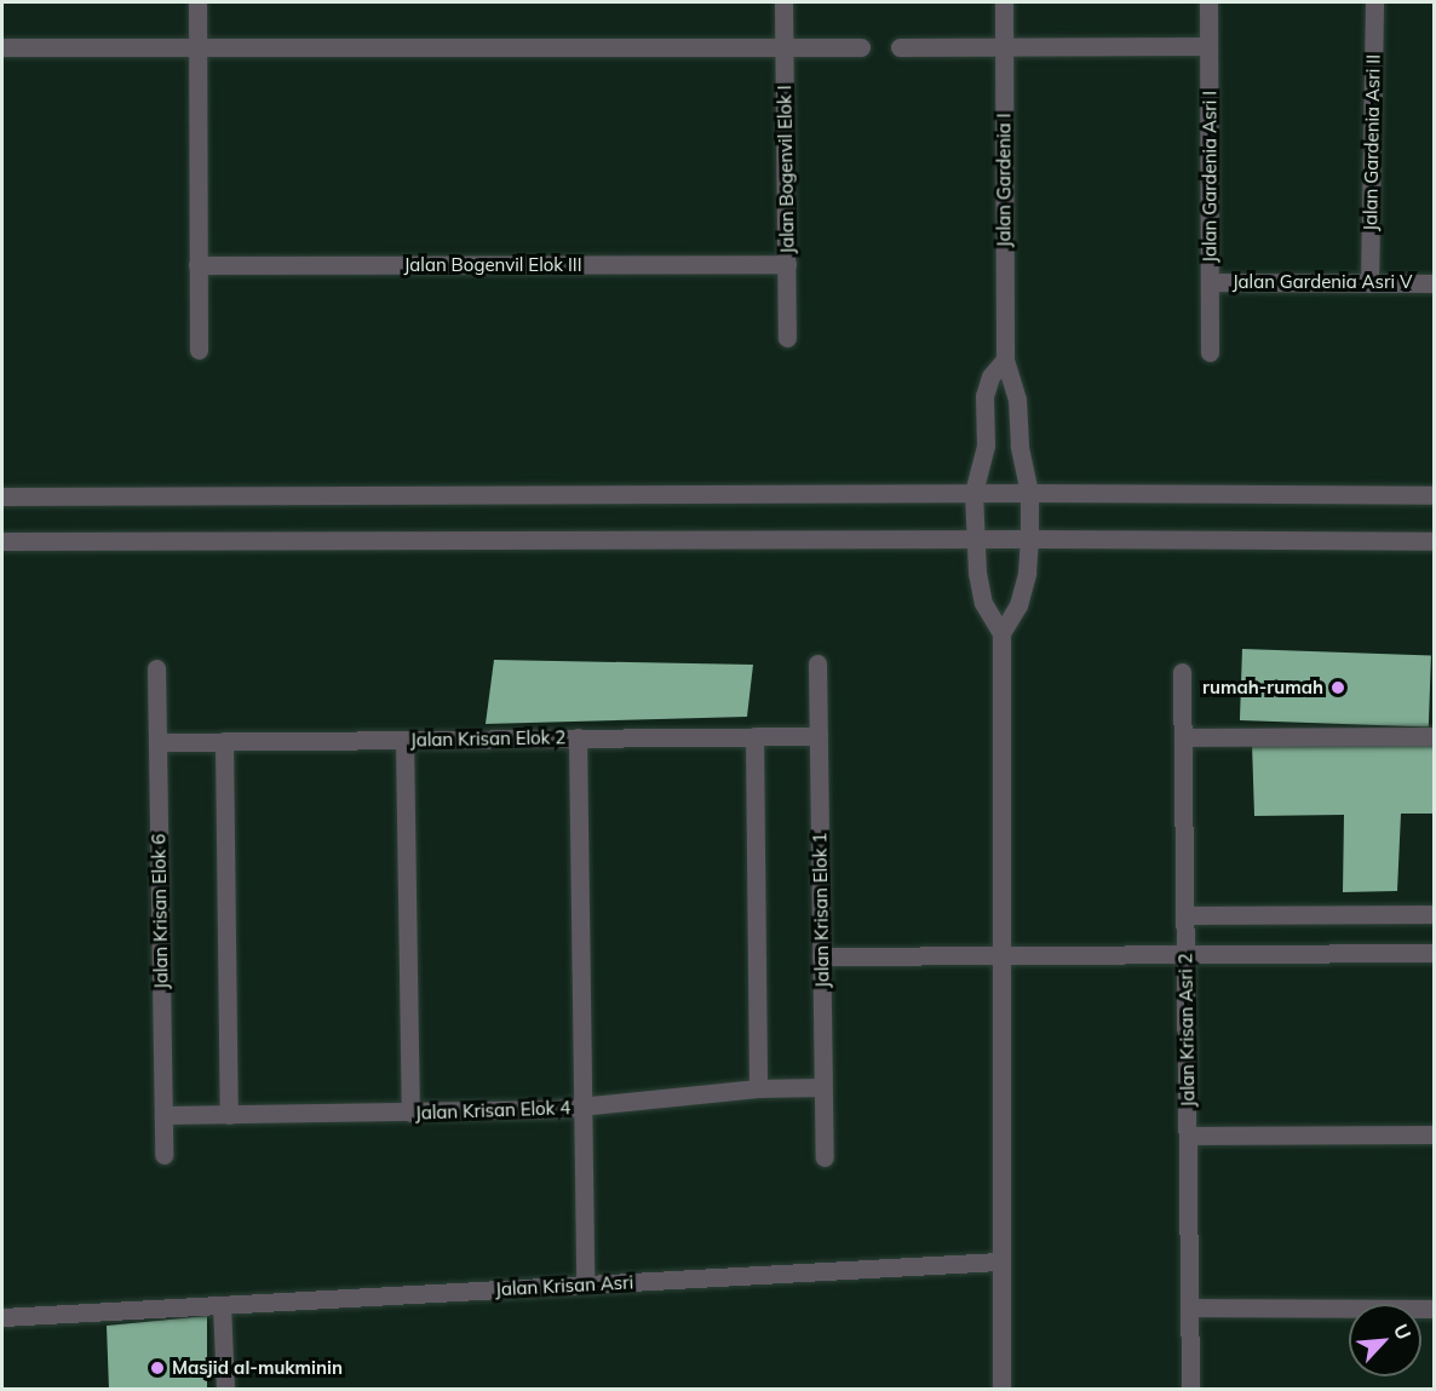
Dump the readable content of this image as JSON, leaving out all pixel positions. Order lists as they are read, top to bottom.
{
  "streets": {
    "street": [
      "Jalan Gardenia Asri II",
      "Jalan Bogenvil Elok I",
      "Jalan Gardenia Asri I",
      "Jalan Gardenia I",
      "Jalan Bogenvil Elok III",
      "Jalan Gardenia Asri V",
      "Jalan Krisan Elok 2",
      "Jalan Krisan Elok 1",
      "Jalan Krisan Elok 6",
      "Jalan Krisan Asri 2",
      "Jalan Krisan Elok 4",
      "Jalan Krisan Asri"
    ]
  },
  "crossings": [
    ["Jalan Gardenia Asri II", "Jalan Gardenia Asri V"],
    ["Jalan Bogenvil Elok I", "Jalan Bogenvil Elok III"],
    ["Jalan Gardenia Asri I", "Jalan Gardenia Asri V"],
    ["Jalan Krisan Elok 2", "Jalan Krisan Elok 1"],
    ["Jalan Krisan Elok 2", "Jalan Krisan Elok 6"],
    ["Jalan Krisan Elok 1", "Jalan Krisan Elok 4"],
    ["Jalan Krisan Elok 6", "Jalan Krisan Elok 4"]
  ],
  "places": ["rumah-rumah", "Masjid al-mukminin"],
  "north": "top right"
}
